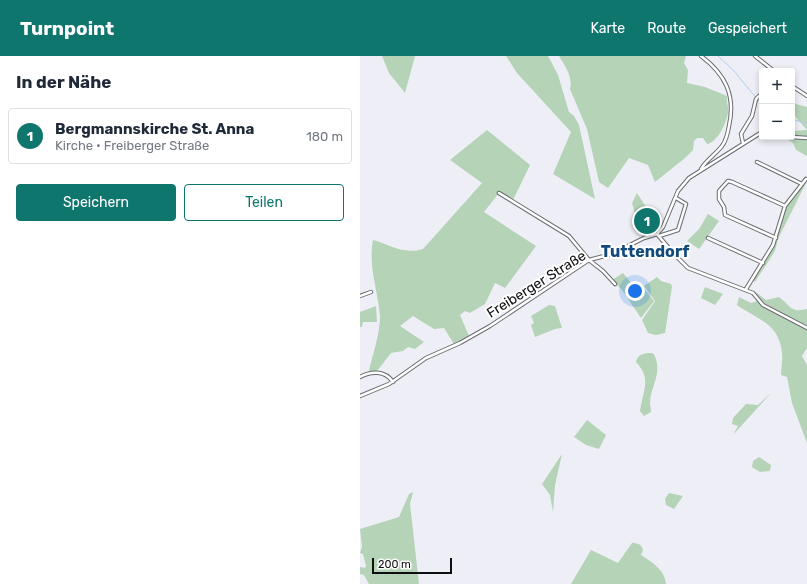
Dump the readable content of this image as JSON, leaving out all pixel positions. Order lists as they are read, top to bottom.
{
  "streets": {
    "street": ["Freiberger Straße"]
  },
  "districts": ["Tuttendorf"],
  "scale_bar": "200 m",
  "page": {
    "header": "Turnpoint",
    "nav": ["Karte", "Route", "Gespeichert"],
    "heading": "In der Nähe",
    "map_buttons": ["+", "−"],
    "list": [
      {
        "mark": "1",
        "name": "Bergmannskirche St. Anna",
        "note": "Kirche · Freiberger Straße",
        "value": "180 m"
      }
    ],
    "buttons": ["Speichern", "Teilen"],
    "pins": "1",
    "scale": "200 m"
  }
}
